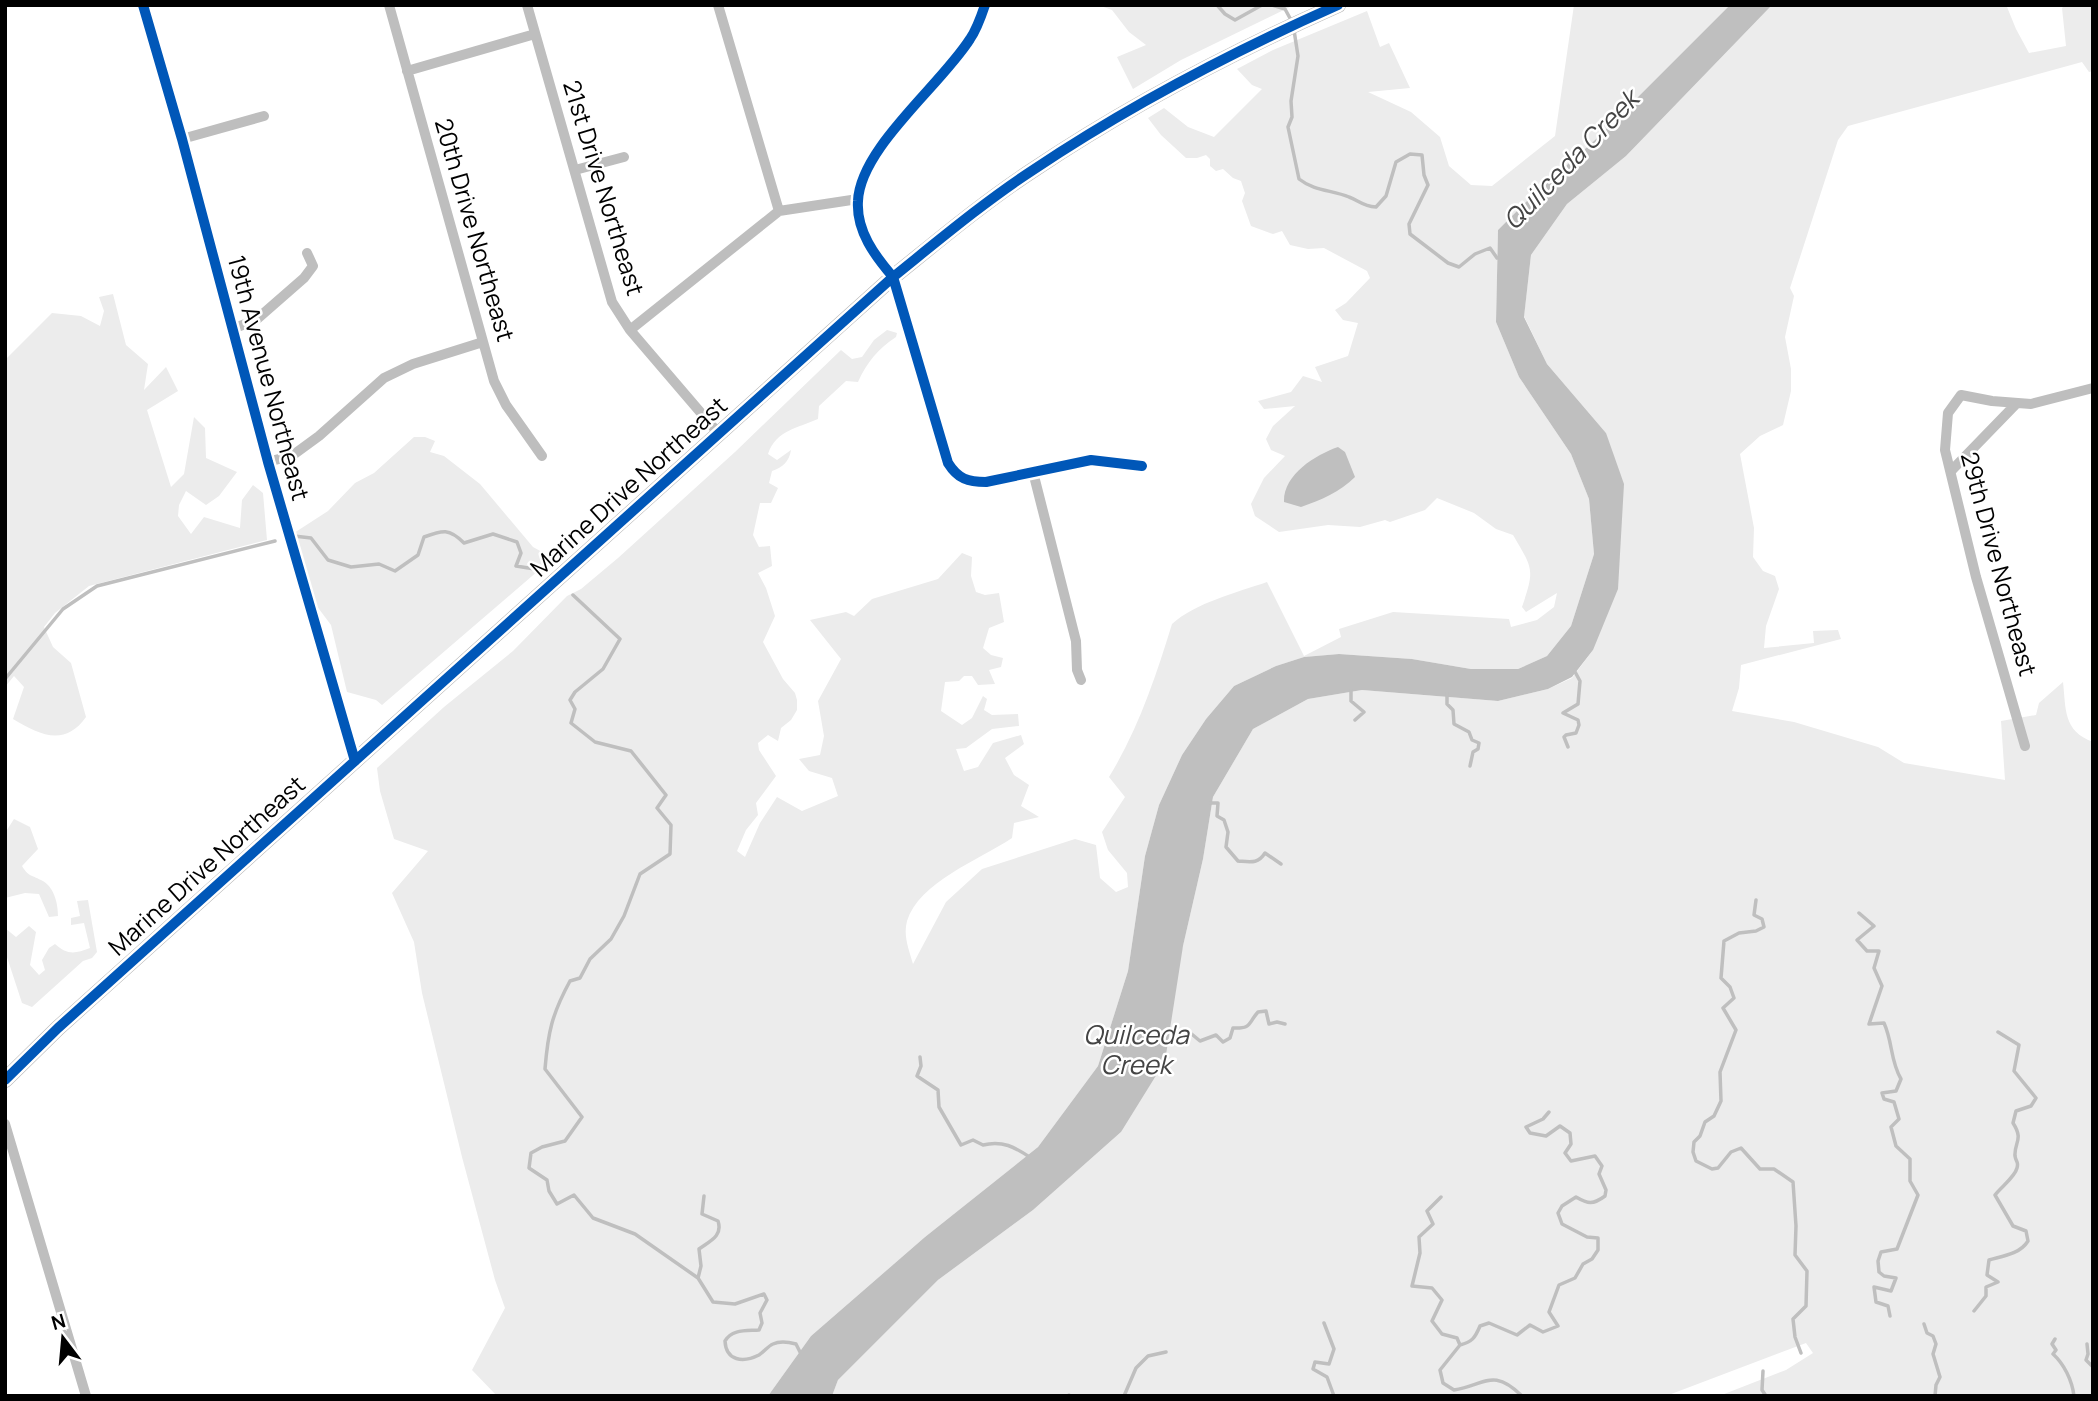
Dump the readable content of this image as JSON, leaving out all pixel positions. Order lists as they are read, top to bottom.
{
  "streets": {
    "main road": ["Marine Drive Northeast"],
    "street": [
      "21st Drive Northeast",
      "20th Drive Northeast",
      "19th Avenue Northeast",
      "29th Drive Northeast"
    ]
  },
  "crossings": [
    ["21st Drive Northeast", "Marine Drive Northeast"],
    ["19th Avenue Northeast", "Marine Drive Northeast"]
  ],
  "water": ["Quilceda Creek"],
  "north": "top"
}
